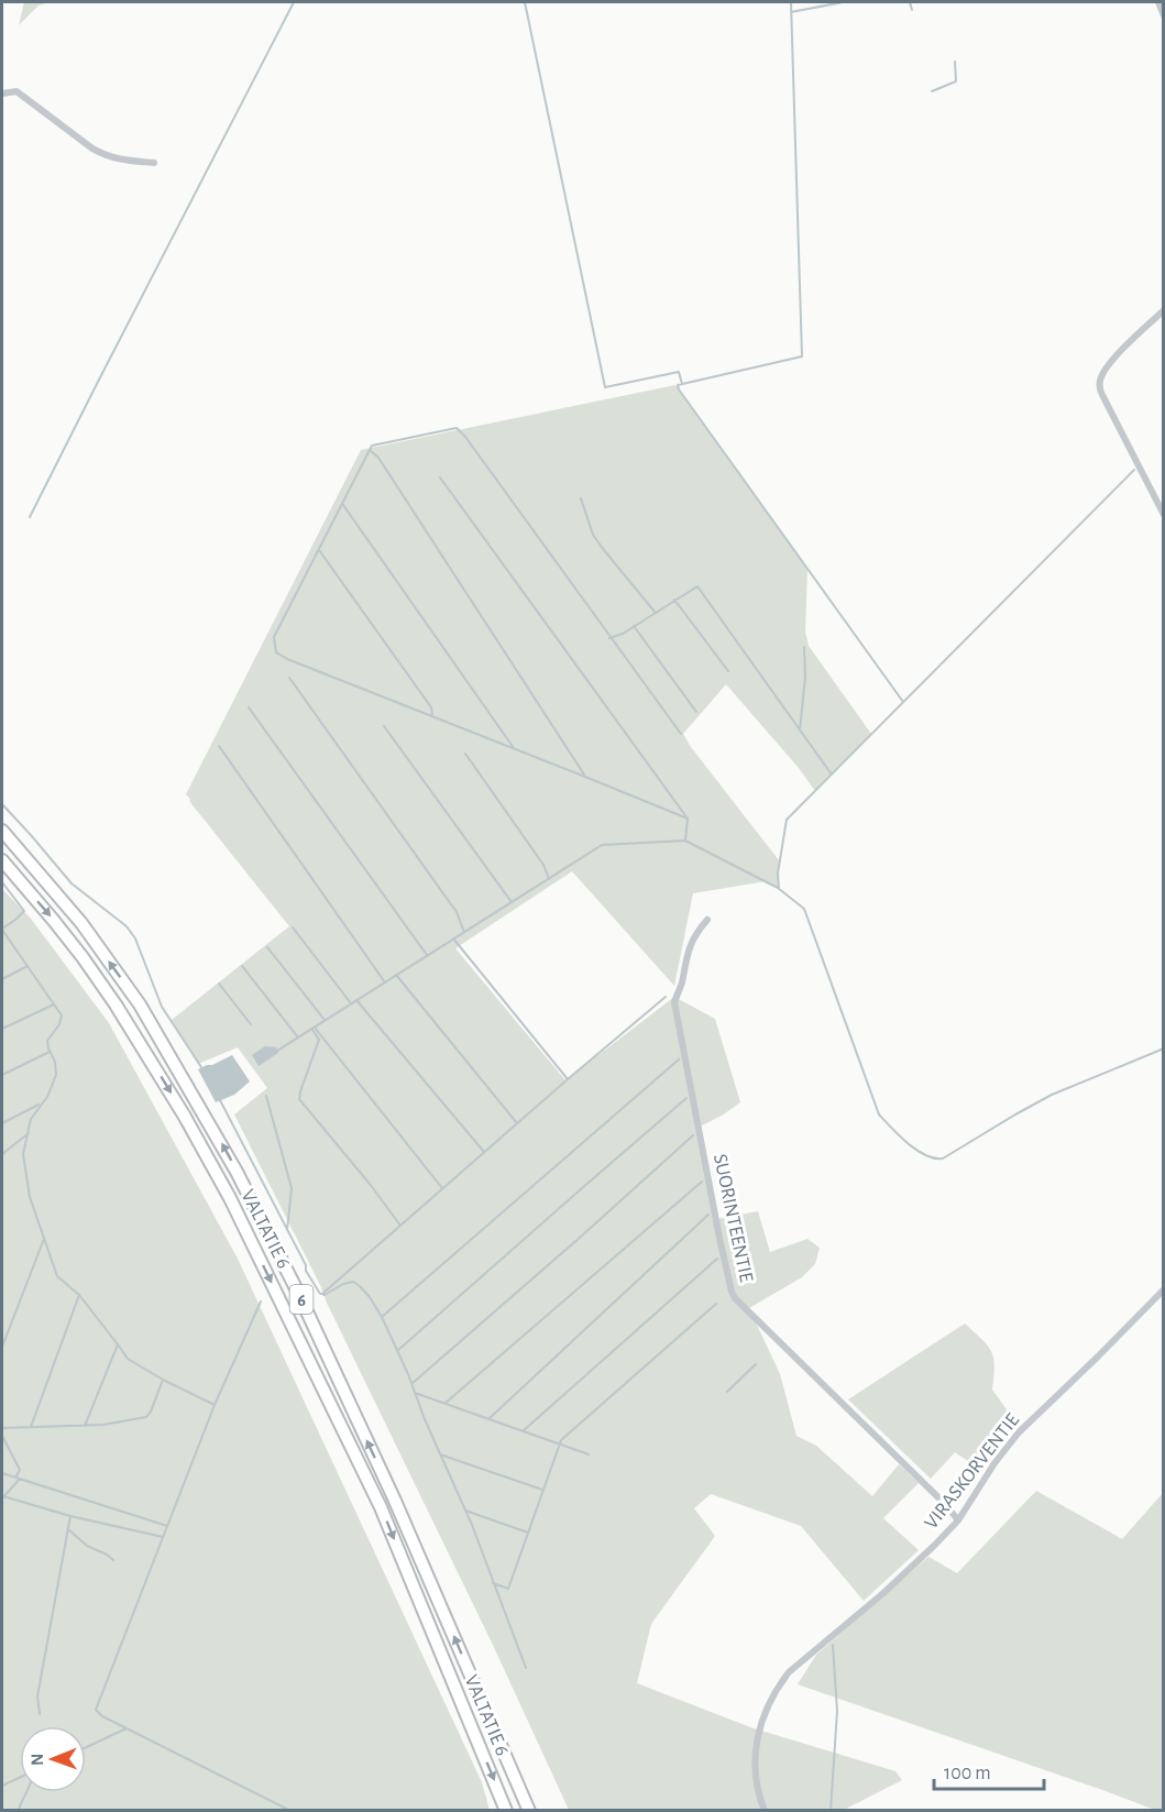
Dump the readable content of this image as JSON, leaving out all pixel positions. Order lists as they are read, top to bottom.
{
  "streets": {
    "highway": ["VALTATIE 6", "6"],
    "street": ["SUORINTEENTIE", "VIRASKORVENTIE"]
  },
  "crossings": [
    ["SUORINTEENTIE", "VIRASKORVENTIE"]
  ],
  "scale_bar": "100 m",
  "north": "left"
}
